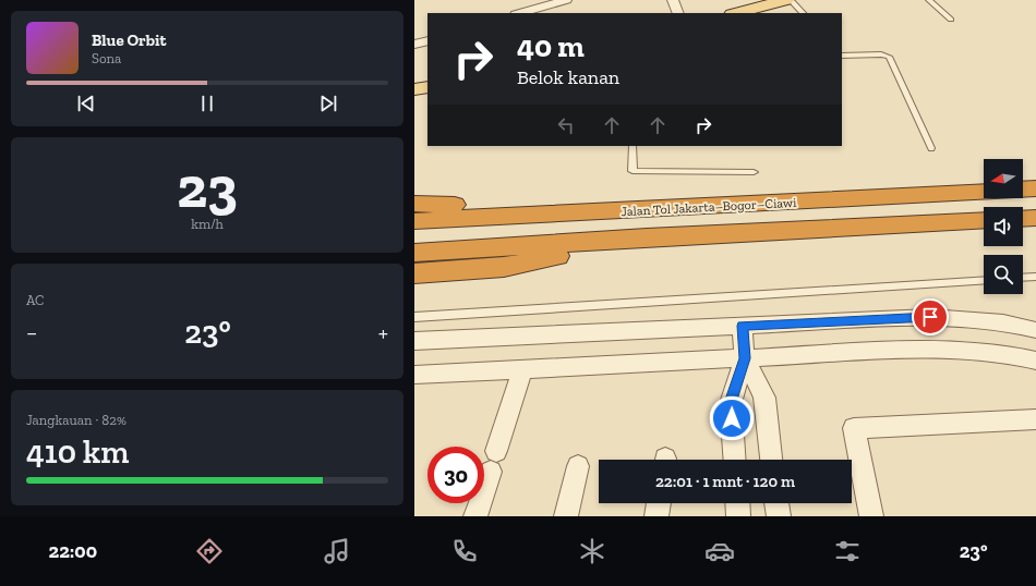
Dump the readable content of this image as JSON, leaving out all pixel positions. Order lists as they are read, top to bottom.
{
  "streets": {
    "highway": ["Jalan Tol Jakarta–Bogor–Ciawi"]
  },
  "north": "left",
  "page": {
    "turn": ["40 m", "Belok kanan"],
    "song": ["Blue Orbit", "Sona"],
    "tile": [
      ["23", "km/h"],
      "AC",
      ["Jangkauan · 82%", "410 km"]
    ],
    "heat": ["−", "23°", "+"],
    "limit": "30",
    "trip": "22:01 · 1 mnt · 120 m",
    "tabs": ["22:00", "23°"]
  }
}
